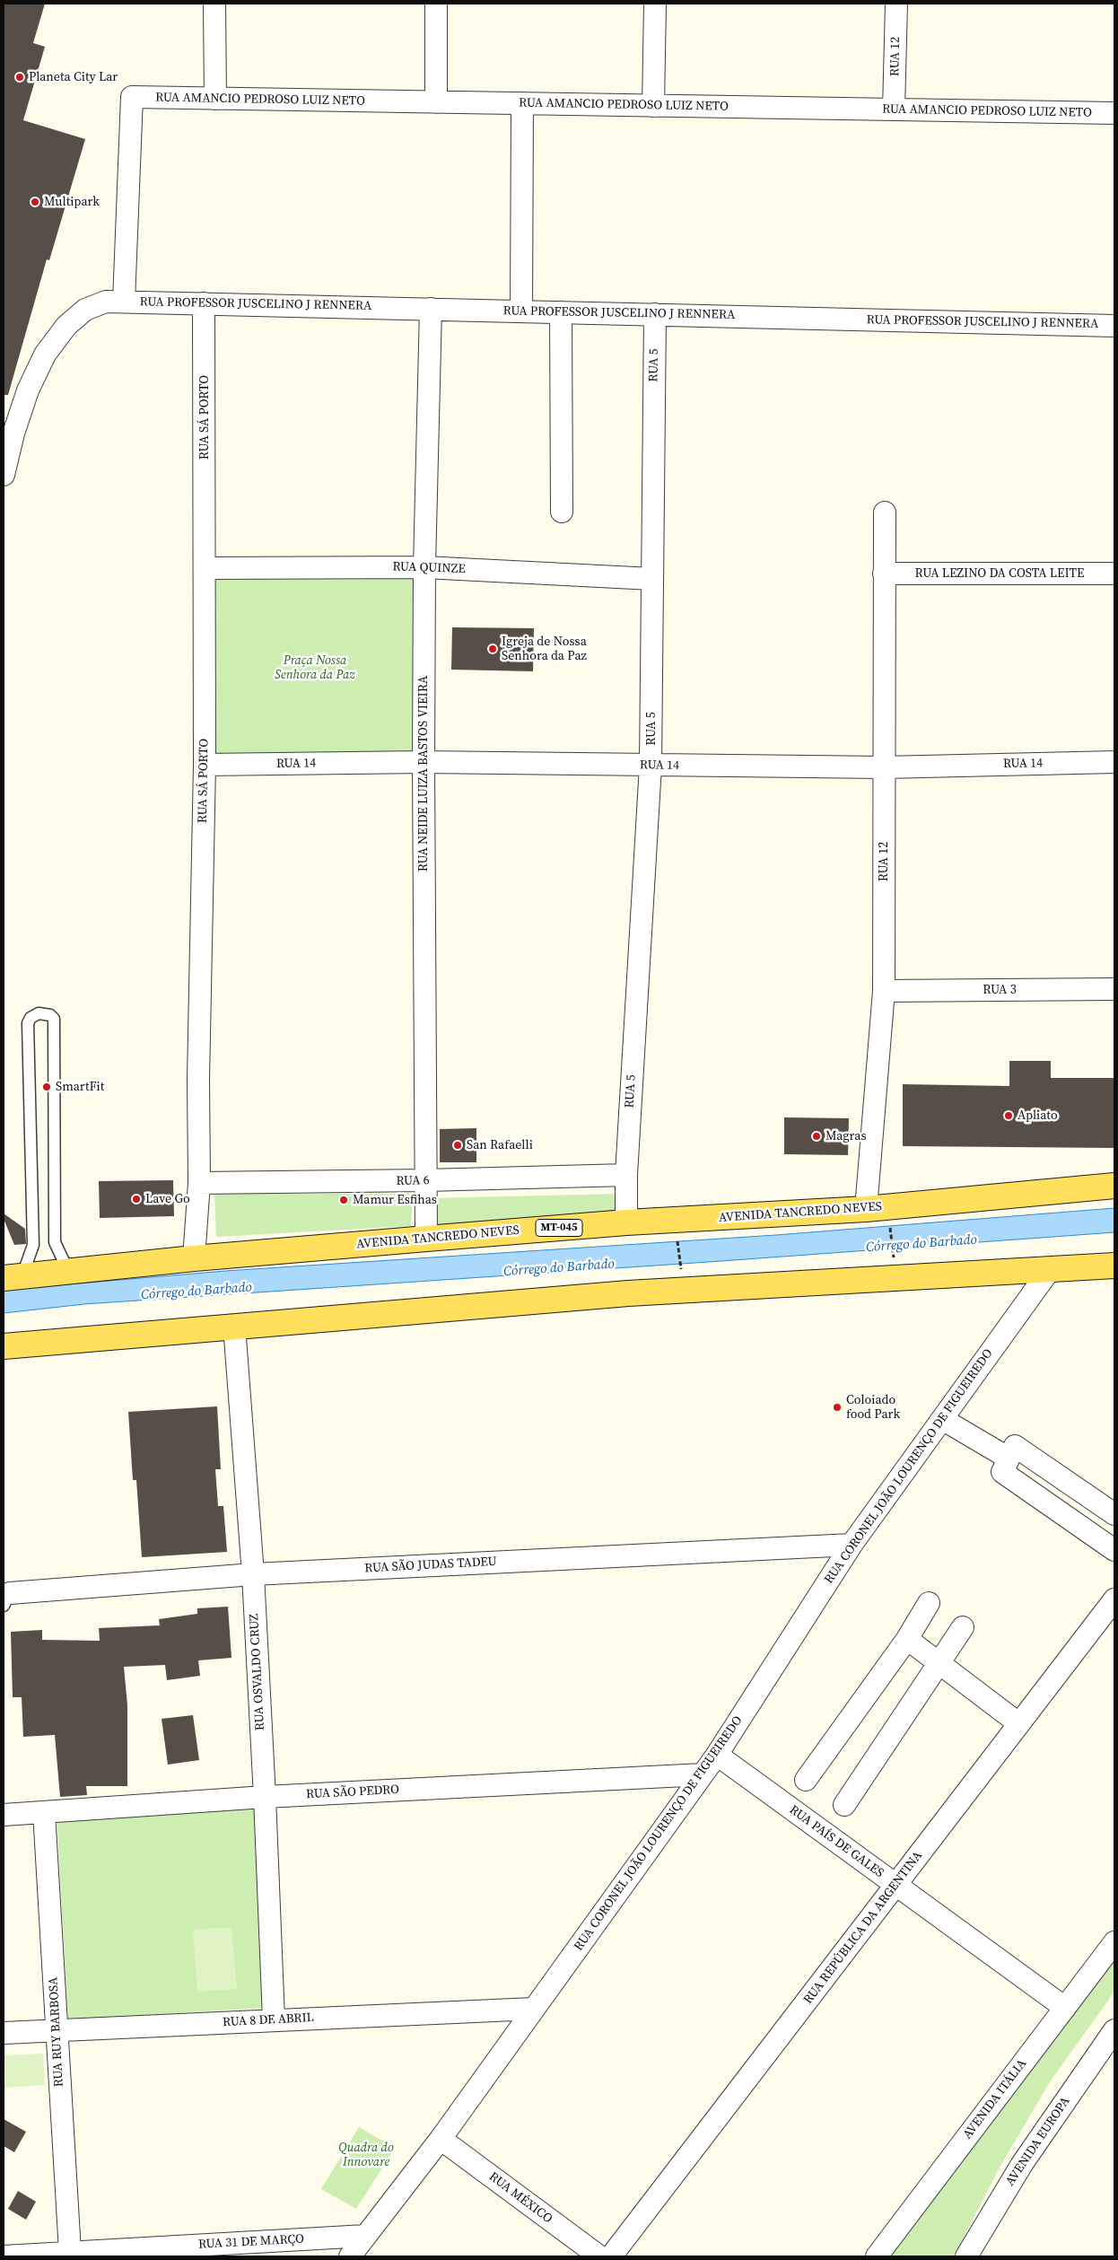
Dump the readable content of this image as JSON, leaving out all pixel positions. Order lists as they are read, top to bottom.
{
  "streets": {
    "main road": ["AVENIDA TANCREDO NEVES", "MT-045"],
    "street": [
      "RUA 12",
      "RUA AMANCIO PEDROSO LUIZ NETO",
      "RUA PROFESSOR JUSCELINO J RENNERA",
      "RUA 5",
      "RUA SÁ PORTO",
      "RUA QUINZE",
      "RUA LEZINO DA COSTA LEITE",
      "RUA 14",
      "RUA NEIDE LUIZA BASTOS VIEIRA",
      "RUA 3",
      "RUA 6",
      "RUA CORONEL JOÃO LOURENÇO DE FIGUEIREDO",
      "RUA SÃO JUDAS TADEU",
      "RUA OSVALDO CRUZ",
      "RUA SÃO PEDRO",
      "RUA PAÍS DE GALES",
      "RUA REPÚBLICA DA ARGENTINA",
      "RUA 8 DE ABRIL",
      "RUA RUY BARBOSA",
      "AVENIDA ITÁLIA",
      "AVENIDA EUROPA",
      "RUA MÉXICO",
      "RUA 31 DE MARÇO"
    ]
  },
  "crossings": [
    ["RUA 12", "RUA AMANCIO PEDROSO LUIZ NETO"],
    ["RUA 12", "RUA LEZINO DA COSTA LEITE"],
    ["RUA 12", "RUA 14"],
    ["RUA 12", "RUA 3"],
    ["RUA 12", "AVENIDA TANCREDO NEVES"],
    ["RUA AMANCIO PEDROSO LUIZ NETO", "RUA PROFESSOR JUSCELINO J RENNERA"],
    ["RUA PROFESSOR JUSCELINO J RENNERA", "RUA 5"],
    ["RUA PROFESSOR JUSCELINO J RENNERA", "RUA SÁ PORTO"],
    ["RUA PROFESSOR JUSCELINO J RENNERA", "RUA NEIDE LUIZA BASTOS VIEIRA"],
    ["RUA 5", "RUA QUINZE"],
    ["RUA 5", "RUA 14"],
    ["RUA 5", "RUA 6"],
    ["RUA 5", "AVENIDA TANCREDO NEVES"],
    ["RUA SÁ PORTO", "RUA QUINZE"],
    ["RUA SÁ PORTO", "RUA 14"],
    ["RUA SÁ PORTO", "RUA 6"],
    ["RUA SÁ PORTO", "AVENIDA TANCREDO NEVES"],
    ["RUA QUINZE", "RUA NEIDE LUIZA BASTOS VIEIRA"],
    ["RUA 14", "RUA NEIDE LUIZA BASTOS VIEIRA"],
    ["RUA NEIDE LUIZA BASTOS VIEIRA", "RUA 6"],
    ["RUA NEIDE LUIZA BASTOS VIEIRA", "AVENIDA TANCREDO NEVES"],
    ["RUA CORONEL JOÃO LOURENÇO DE FIGUEIREDO", "RUA SÃO JUDAS TADEU"],
    ["RUA CORONEL JOÃO LOURENÇO DE FIGUEIREDO", "RUA SÃO PEDRO"],
    ["RUA CORONEL JOÃO LOURENÇO DE FIGUEIREDO", "RUA PAÍS DE GALES"],
    ["RUA CORONEL JOÃO LOURENÇO DE FIGUEIREDO", "RUA 8 DE ABRIL"],
    ["RUA CORONEL JOÃO LOURENÇO DE FIGUEIREDO", "RUA MÉXICO"],
    ["RUA CORONEL JOÃO LOURENÇO DE FIGUEIREDO", "RUA 31 DE MARÇO"],
    ["RUA SÃO JUDAS TADEU", "RUA OSVALDO CRUZ"],
    ["RUA OSVALDO CRUZ", "RUA SÃO PEDRO"],
    ["RUA OSVALDO CRUZ", "RUA 8 DE ABRIL"],
    ["RUA SÃO PEDRO", "RUA RUY BARBOSA"],
    ["RUA PAÍS DE GALES", "RUA REPÚBLICA DA ARGENTINA"],
    ["RUA PAÍS DE GALES", "AVENIDA ITÁLIA"],
    ["RUA 8 DE ABRIL", "RUA RUY BARBOSA"],
    ["RUA RUY BARBOSA", "RUA 31 DE MARÇO"]
  ],
  "water": ["Córrego do Barbado"],
  "parks": ["Praça Nossa Senhora da Paz", "Quadra do Innovare"],
  "places": [
    "Planeta City Lar",
    "Multipark",
    "Igreja de Nossa Senhora da Paz",
    "SmartFit",
    "Apliato",
    "Magras",
    "San Rafaelli",
    "Lave Go",
    "Mamur Esfihas",
    "Coloiado food Park"
  ]
}
